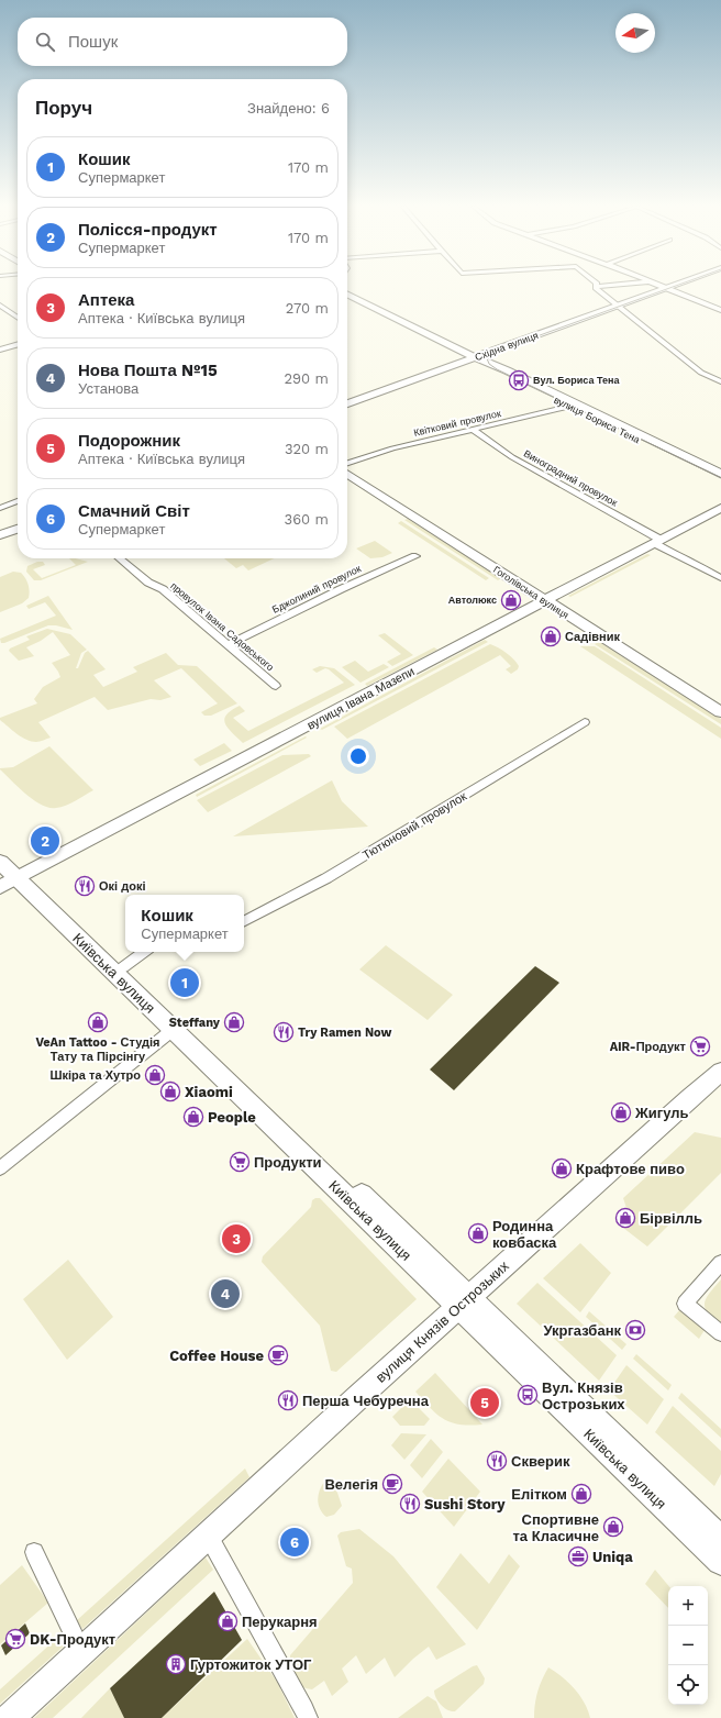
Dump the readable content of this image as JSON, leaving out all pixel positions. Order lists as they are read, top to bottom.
{
  "streets": {
    "main road": ["Київська вулиця"],
    "street": [
      "Східна вулиця",
      "вулиця Бориса Тена",
      "Квітковий провулок",
      "Виноградний провулок",
      "Бджолиний провулок",
      "Гоголівська вулиця",
      "провулок Івана Садовського",
      "вулиця Івана Мазепи",
      "Тютюновий провулок",
      "вулиця Князів Острозьких"
    ]
  },
  "crossings": [
    ["Східна вулиця", "вулиця Бориса Тена"],
    ["вулиця Бориса Тена", "Квітковий провулок"],
    ["Квітковий провулок", "Виноградний провулок"],
    ["Виноградний провулок", "вулиця Івана Мазепи"],
    ["Бджолиний провулок", "провулок Івана Садовського"],
    ["Гоголівська вулиця", "вулиця Івана Мазепи"],
    ["вулиця Івана Мазепи", "Київська вулиця"],
    ["Київська вулиця", "вулиця Князів Острозьких"]
  ],
  "places": {
    "bus stop": ["Вул. Бориса Тена", "Вул. Князів Острозьких"],
    "shop": [
      "Автолюкс",
      "Садівник",
      "VeAn Tattoo - Студія Тату та Пірсінгу",
      "Steffany",
      "Шкіра та Хутро",
      "Xiaomi",
      "Жигуль",
      "People",
      "Крафтове пиво",
      "Бірвілль",
      "Родинна ковбаска",
      "Елітком",
      "Спортивне та Класичне",
      "Перукарня"
    ],
    "restaurant": [
      "Окі докі",
      "Try Ramen Now",
      "Перша Чебуречна",
      "Скверик",
      "Sushi Story"
    ],
    "supermarket": ["AiR-Продукт", "Продукти", "DK-Продукт"],
    "bank": ["Укргазбанк"],
    "cafe": ["Coffee House", "Велегія"],
    "office": ["Uniqa"],
    "building": ["Гуртожиток УТОГ"]
  },
  "north": "left",
  "page": {
    "search": "Пошук",
    "heading": ["Поруч", "Знайдено: 6"],
    "list": [
      {
        "mark": "1",
        "name": "Кошик",
        "note": "Супермаркет",
        "value": "170 m"
      },
      {
        "mark": "2",
        "name": "Полісся-продукт",
        "note": "Супермаркет",
        "value": "170 m"
      },
      {
        "mark": "3",
        "name": "Аптека",
        "note": "Аптека · Київська вулиця",
        "value": "270 m"
      },
      {
        "mark": "4",
        "name": "Нова Пошта №15",
        "note": "Установа",
        "value": "290 m"
      },
      {
        "mark": "5",
        "name": "Подорожник",
        "note": "Аптека · Київська вулиця",
        "value": "320 m"
      },
      {
        "mark": "6",
        "name": "Смачний Світ",
        "note": "Супермаркет",
        "value": "360 m"
      }
    ],
    "pins": [
      "2",
      "1",
      "3",
      "4",
      "5",
      "6"
    ],
    "popup": ["Кошик", "Супермаркет"],
    "map_buttons": ["+", "−"]
  }
}
